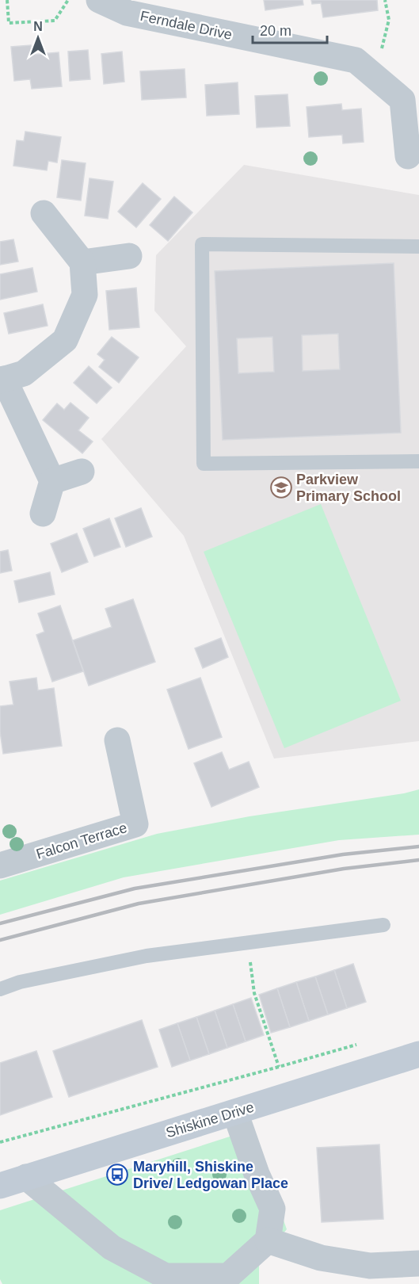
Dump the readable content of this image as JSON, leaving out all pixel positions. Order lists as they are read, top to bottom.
{
  "streets": {
    "street": ["Ferndale Drive", "Falcon Terrace", "Shiskine Drive"]
  },
  "places": {
    "school or university": ["Parkview Primary School"],
    "bus stop": ["Maryhill, Shiskine Drive/ Ledgowan Place"]
  },
  "scale_bar": "20 m",
  "north": "top"
}
